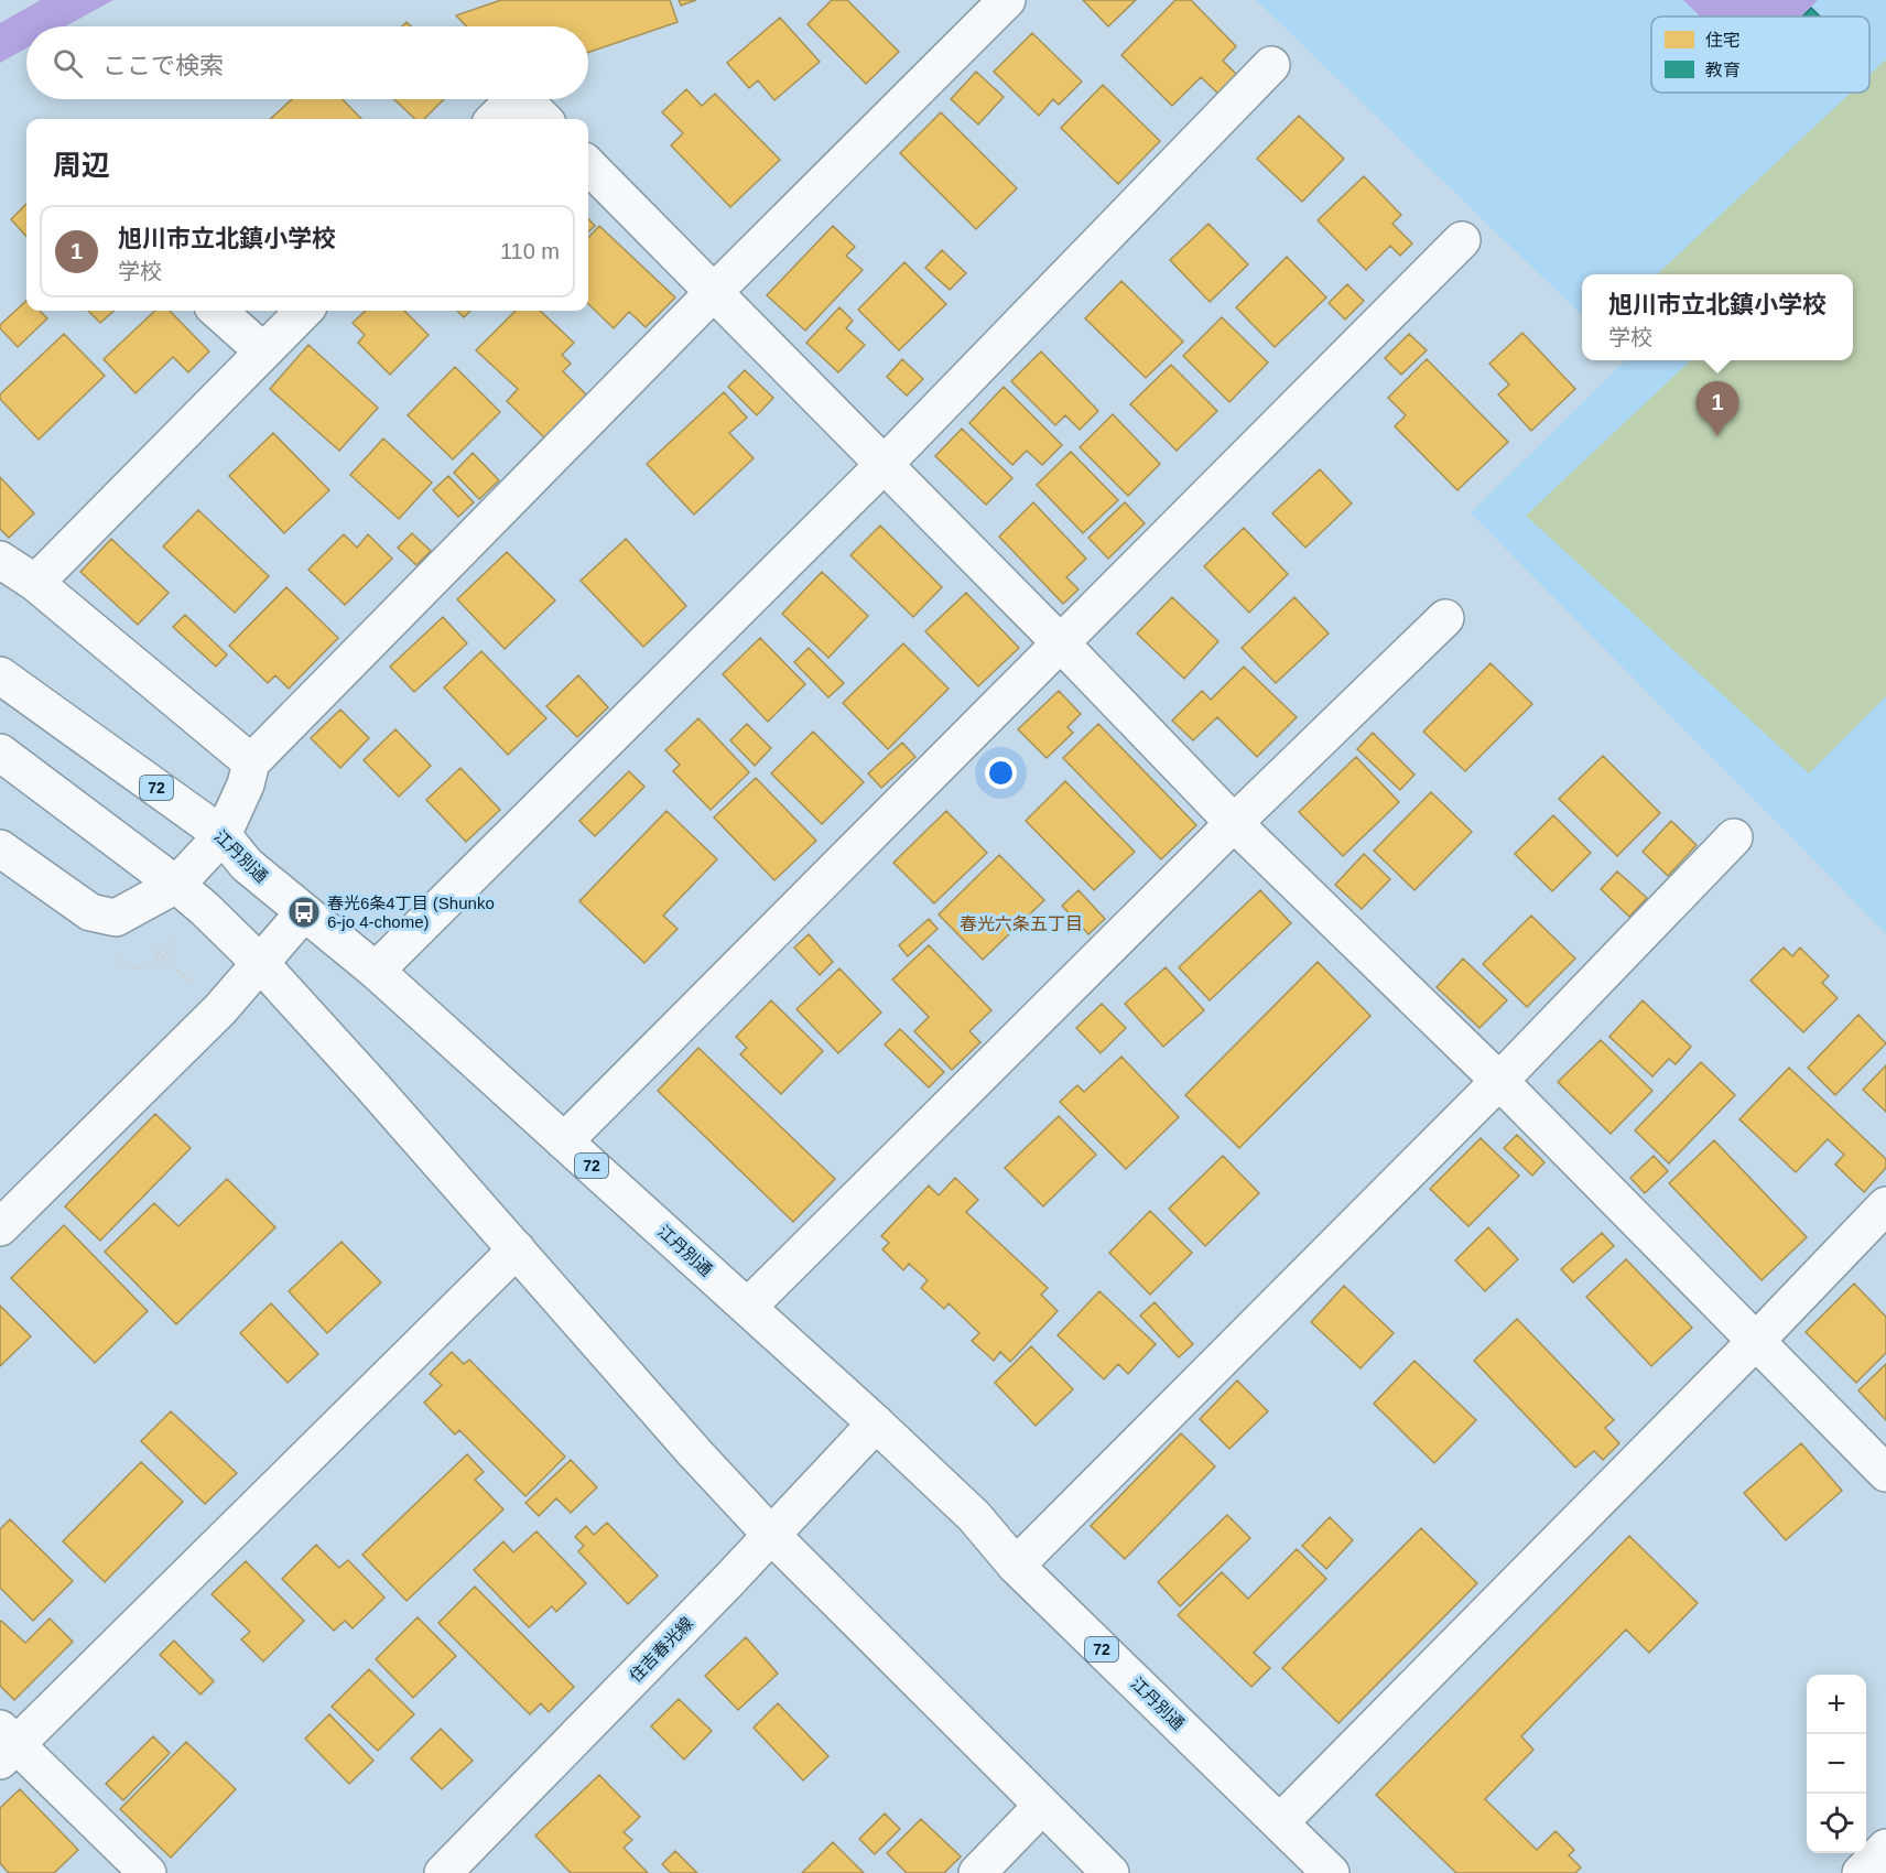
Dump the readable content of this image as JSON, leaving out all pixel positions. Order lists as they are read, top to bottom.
{
  "streets": {
    "street": ["72", "江丹別通", "住吉春光線"]
  },
  "crossings": [
    ["江丹別通", "住吉春光線"]
  ],
  "districts": ["春光六条五丁目"],
  "places": {
    "bus stop": ["春光6条4丁目 (Shunko 6-jo 4-chome)"]
  },
  "legend": ["住宅", "教育"],
  "page": {
    "search": "ここで検索",
    "heading": "周辺",
    "list": [
      {
        "mark": "1",
        "name": "旭川市立北鎮小学校",
        "note": "学校",
        "value": "110 m"
      }
    ],
    "popup": ["旭川市立北鎮小学校", "学校"],
    "pins": "1",
    "map_buttons": ["+", "−"]
  }
}
